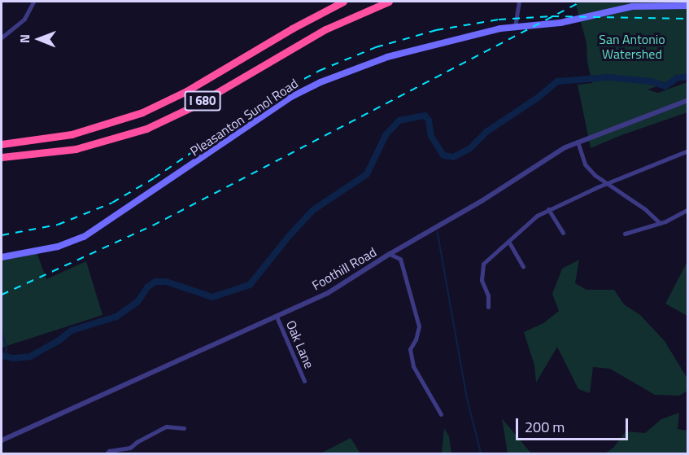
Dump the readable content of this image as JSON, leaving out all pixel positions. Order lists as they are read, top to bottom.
{
  "streets": {
    "highway": ["I 680"],
    "main road": ["Pleasanton Sunol Road"],
    "street": ["Foothill Road", "Oak Lane"]
  },
  "crossings": [
    ["Foothill Road", "Oak Lane"]
  ],
  "parks": ["San Antonio Watershed"],
  "scale_bar": "200 m",
  "north": "left"
}
